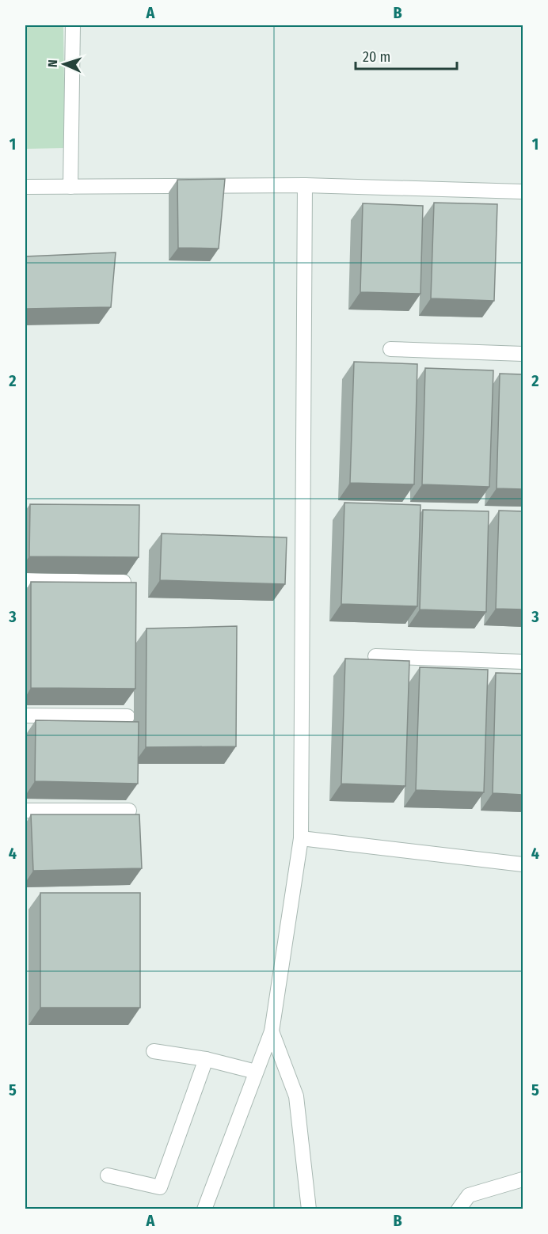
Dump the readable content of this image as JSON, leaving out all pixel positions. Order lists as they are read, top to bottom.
{
  "scale_bar": "20 m",
  "north": "left",
  "grid": {
    "columns": ["A", "B"],
    "rows": [
      "1",
      "2",
      "3",
      "4",
      "5"
    ]
  }
}
